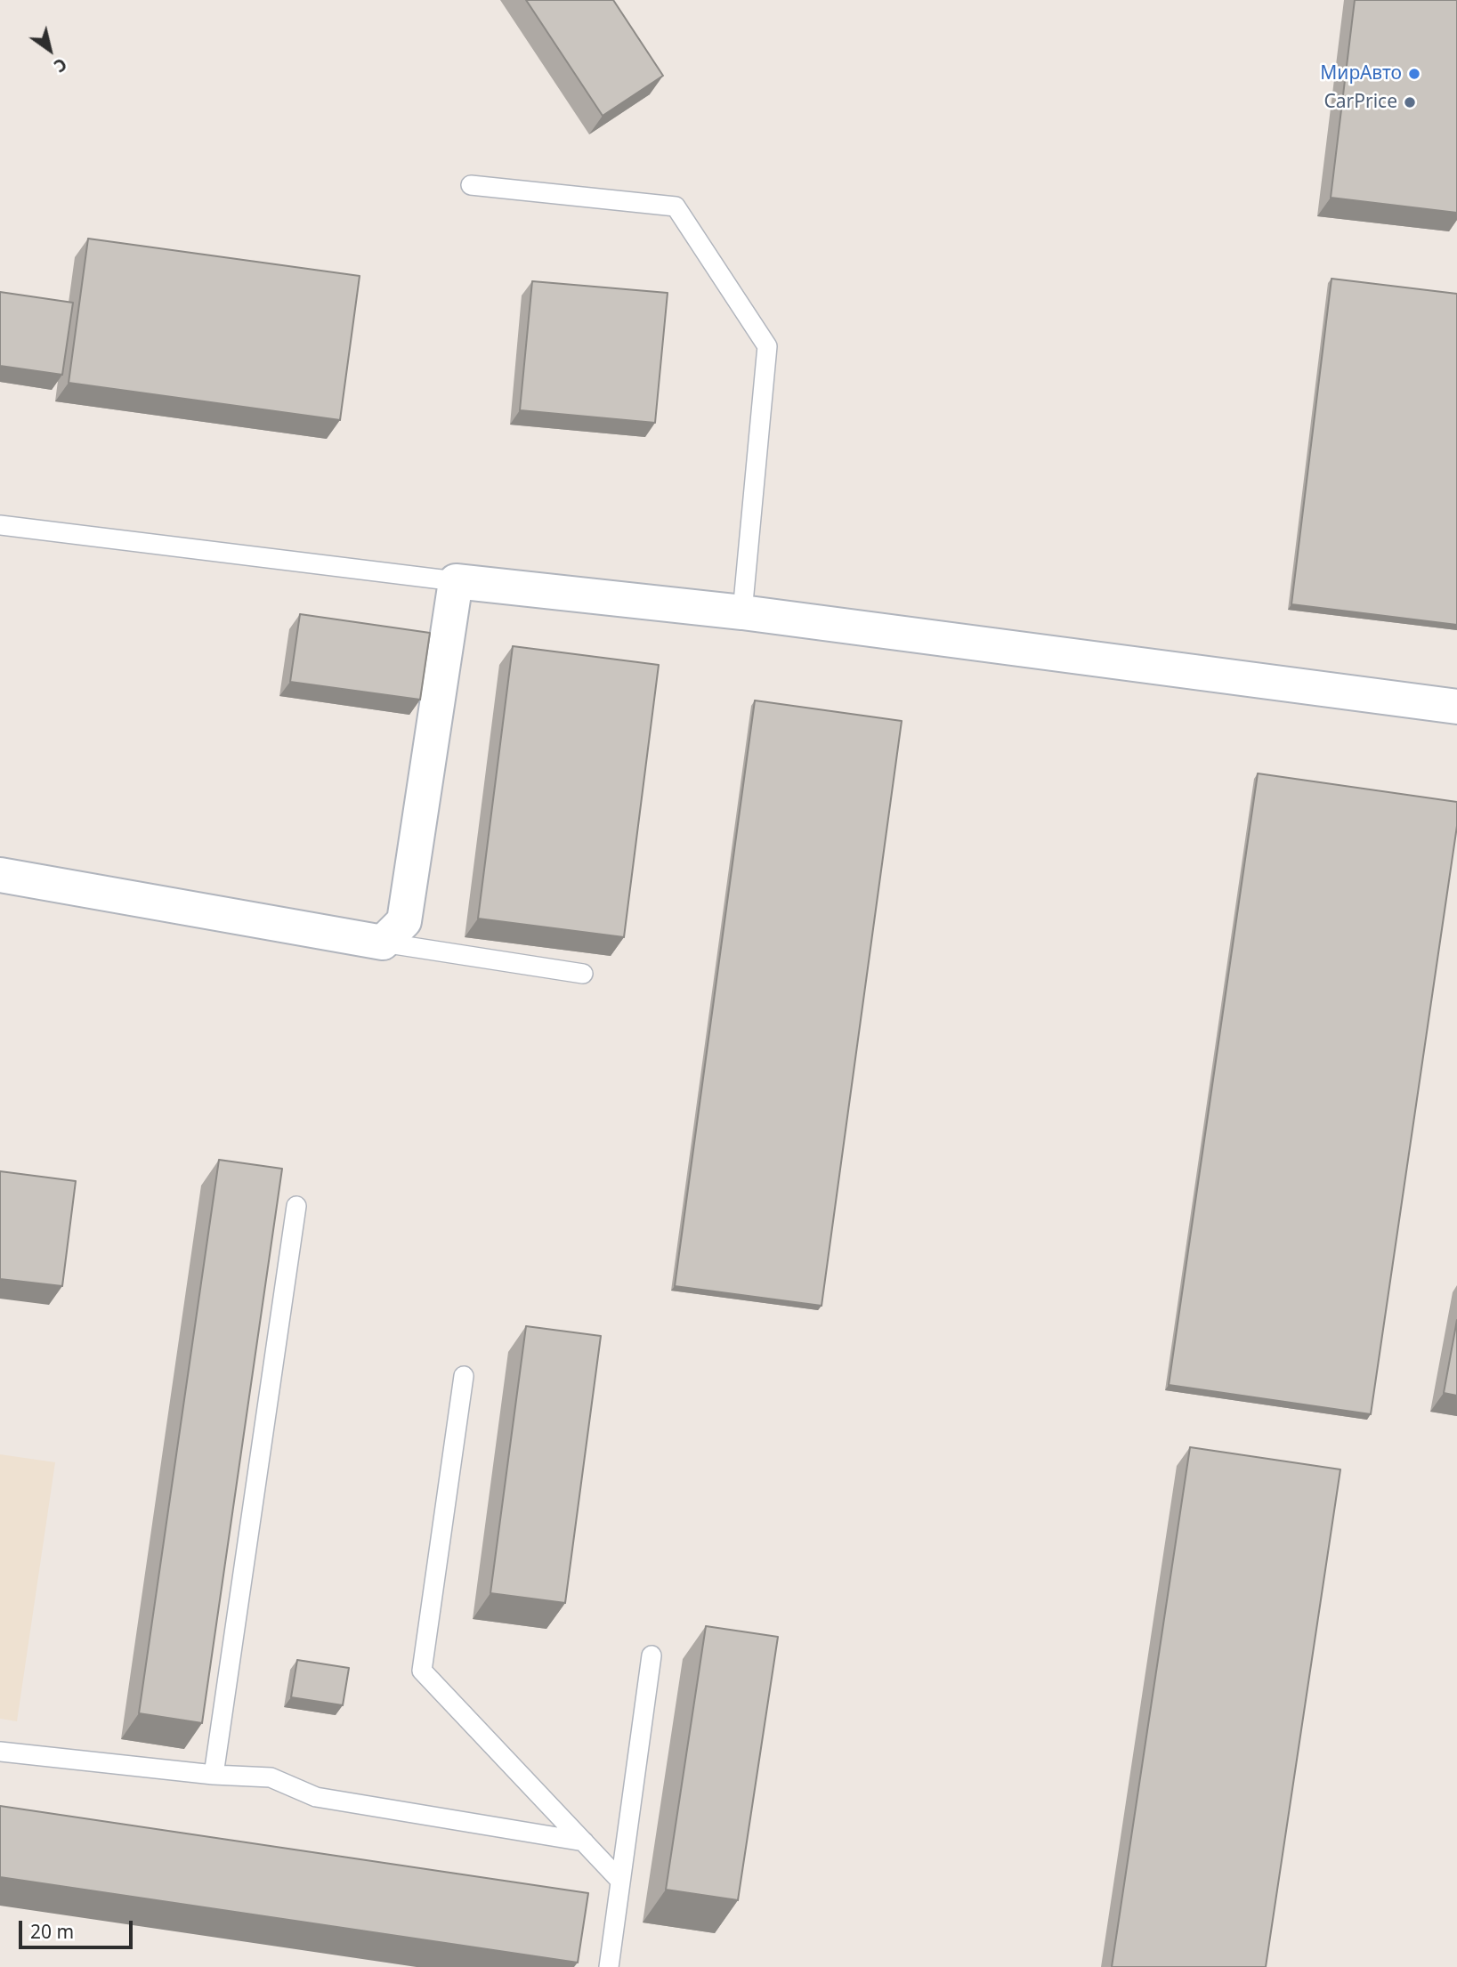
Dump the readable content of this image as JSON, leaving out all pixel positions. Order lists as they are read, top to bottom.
{
  "places": ["МирАвто", "CarPrice"],
  "scale_bar": "20 m",
  "north": "bottom right"
}
